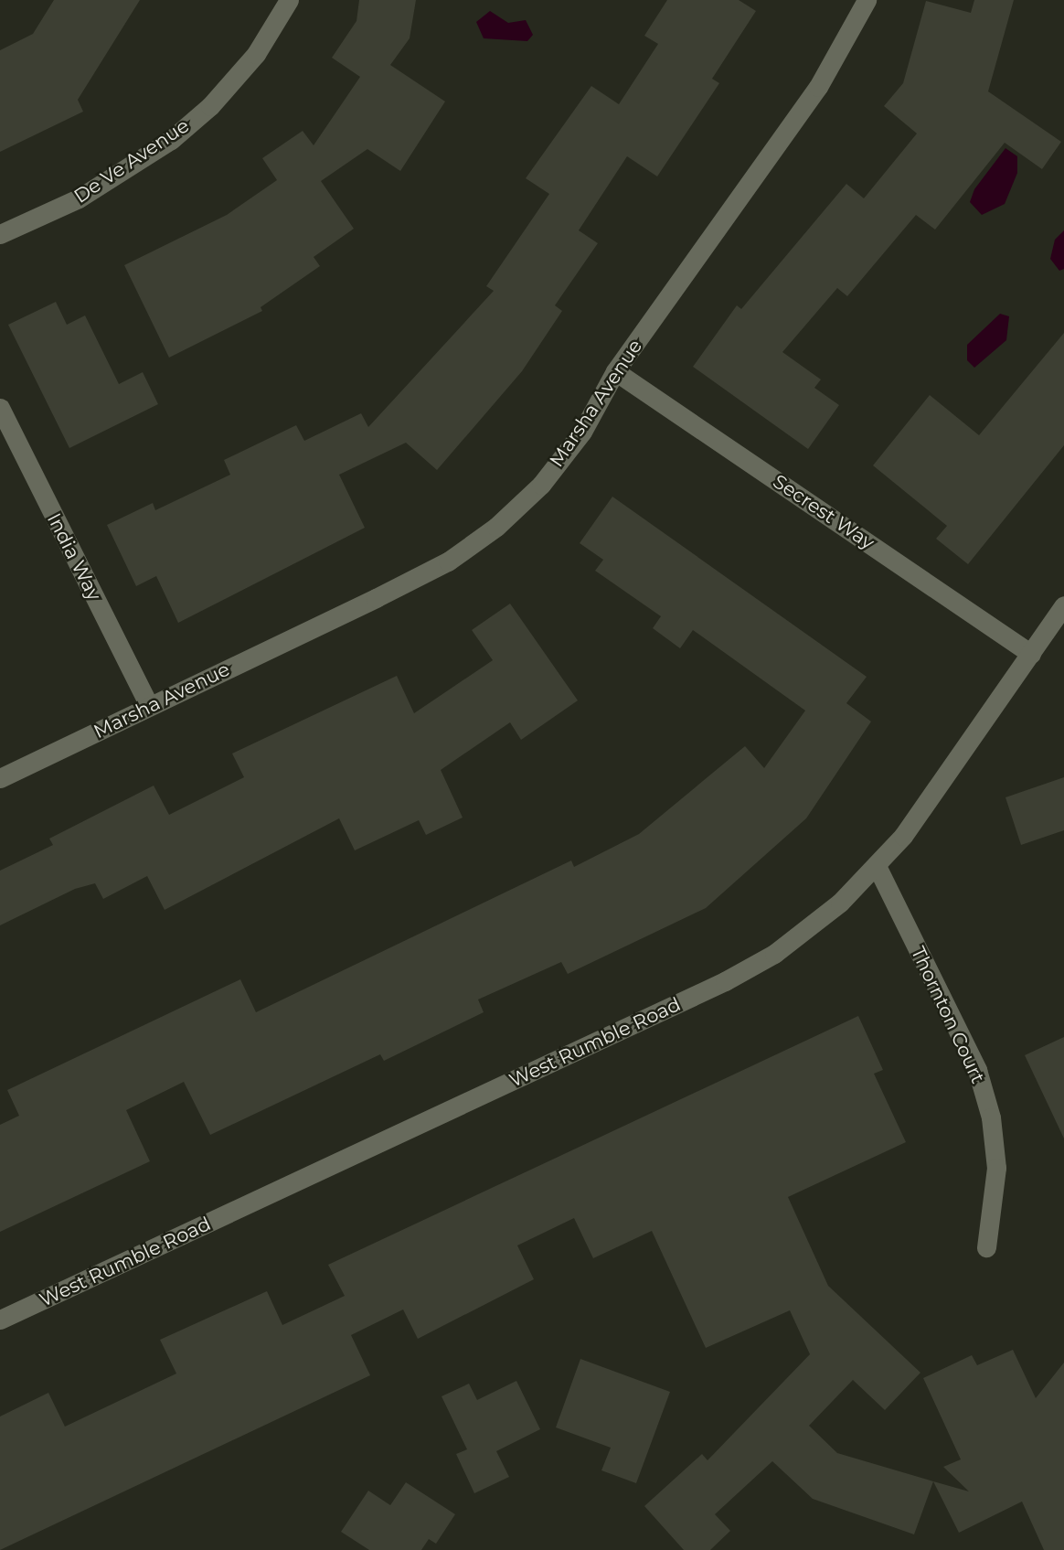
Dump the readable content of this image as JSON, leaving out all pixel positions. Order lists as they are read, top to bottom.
{
  "streets": {
    "street": [
      "De Ve Avenue",
      "Marsha Avenue",
      "Secrest Way",
      "India Way",
      "Thornton Court",
      "West Rumble Road"
    ]
  },
  "crossings": [
    ["Marsha Avenue", "Secrest Way"],
    ["Marsha Avenue", "India Way"],
    ["Secrest Way", "West Rumble Road"],
    ["Thornton Court", "West Rumble Road"]
  ]
}
